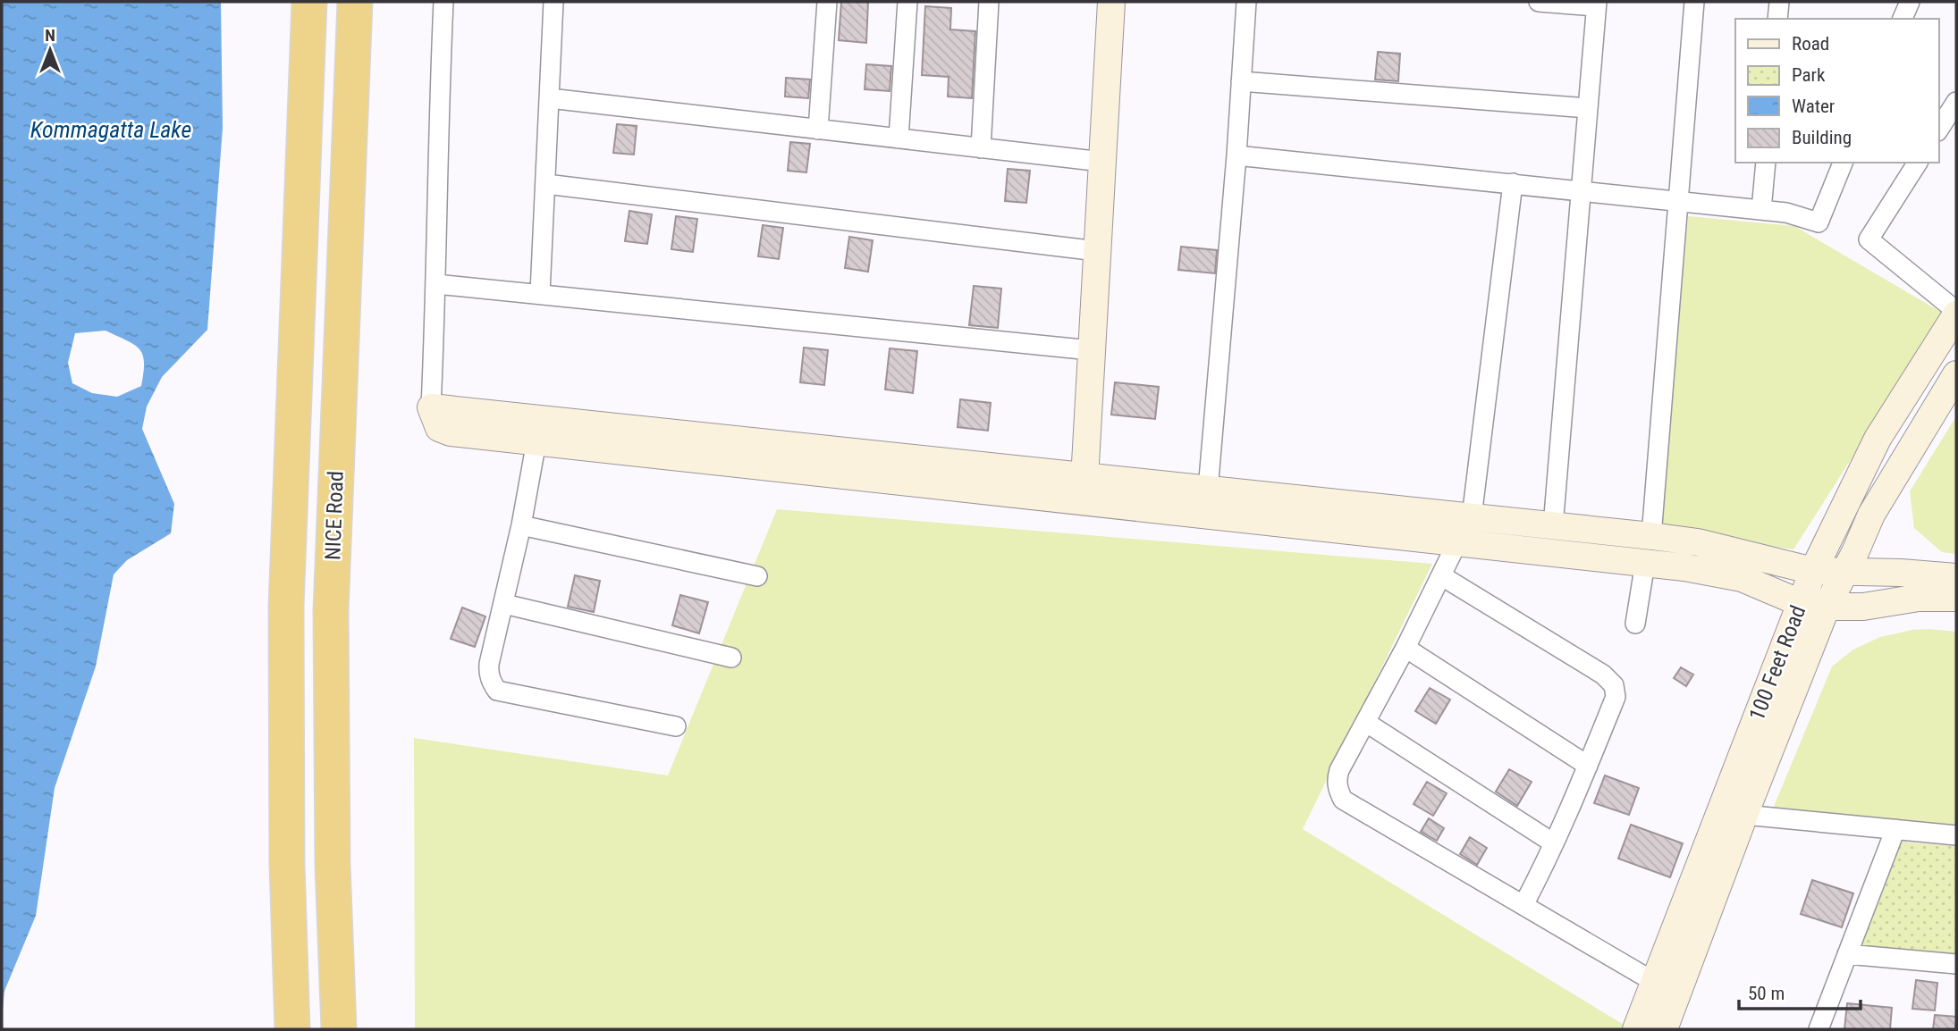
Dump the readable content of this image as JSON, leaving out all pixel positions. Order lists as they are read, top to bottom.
{
  "streets": {
    "highway": ["NICE Road"],
    "street": ["100 Feet Road"]
  },
  "water": ["Kommagatta Lake"],
  "legend": [
    "Road",
    "Park",
    "Water",
    "Building"
  ],
  "scale_bar": "50 m",
  "north": "top"
}
